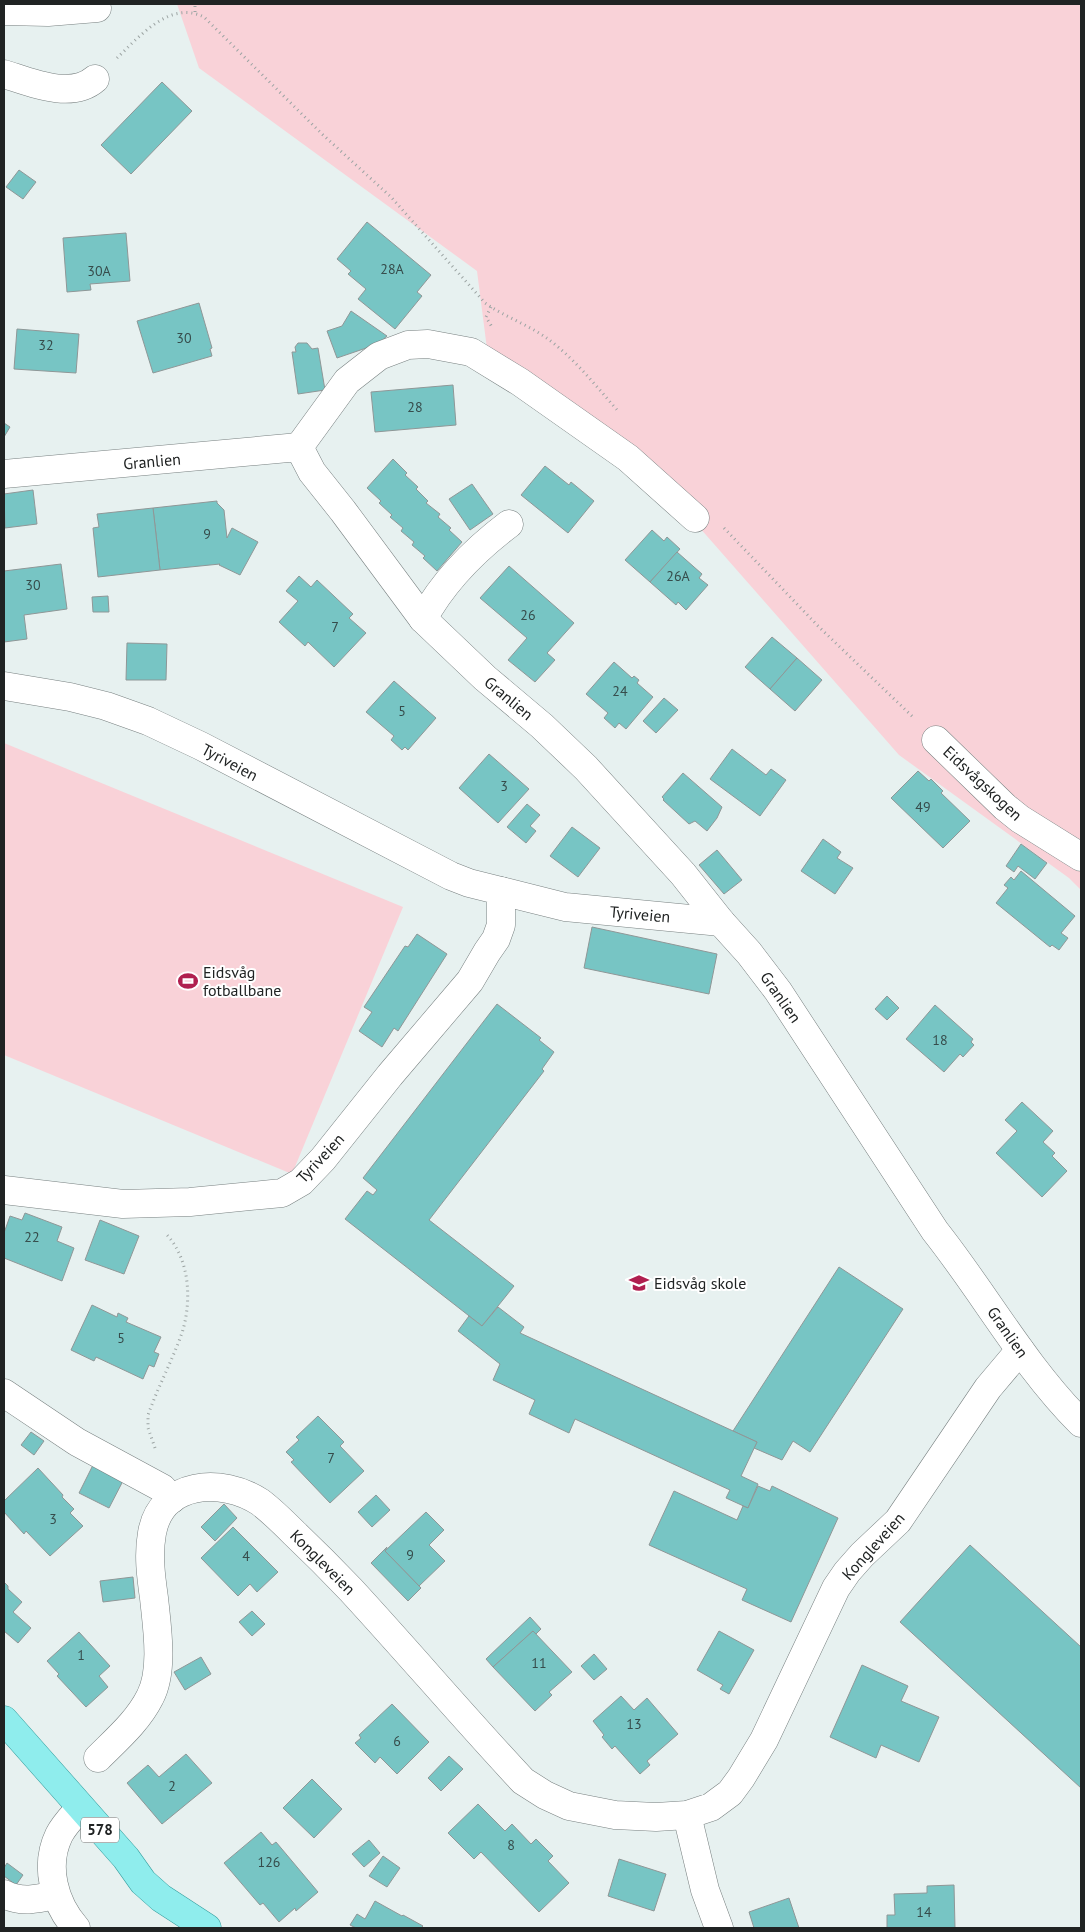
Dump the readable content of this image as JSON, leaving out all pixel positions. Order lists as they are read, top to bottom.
{
  "streets": {
    "main road": ["578"],
    "street": [
      "Granlien",
      "Tyriveien",
      "Eidsvågskogen",
      "Kongleveien"
    ]
  },
  "crossings": [
    ["Granlien", "Tyriveien"],
    ["Granlien", "Kongleveien"]
  ],
  "places": {
    "sports": ["Eidsvåg fotballbane"],
    "school or university": ["Eidsvåg skole"]
  },
  "house_numbers": [
    "28A",
    "30A",
    "30",
    "32",
    "28",
    "9",
    "26A",
    "30",
    "26",
    "7",
    "24",
    "5",
    "3",
    "49",
    "18",
    "22",
    "5",
    "7",
    "3",
    "9",
    "4",
    "1",
    "11",
    "13",
    "6",
    "2",
    "8",
    "126",
    "14"
  ]
}
